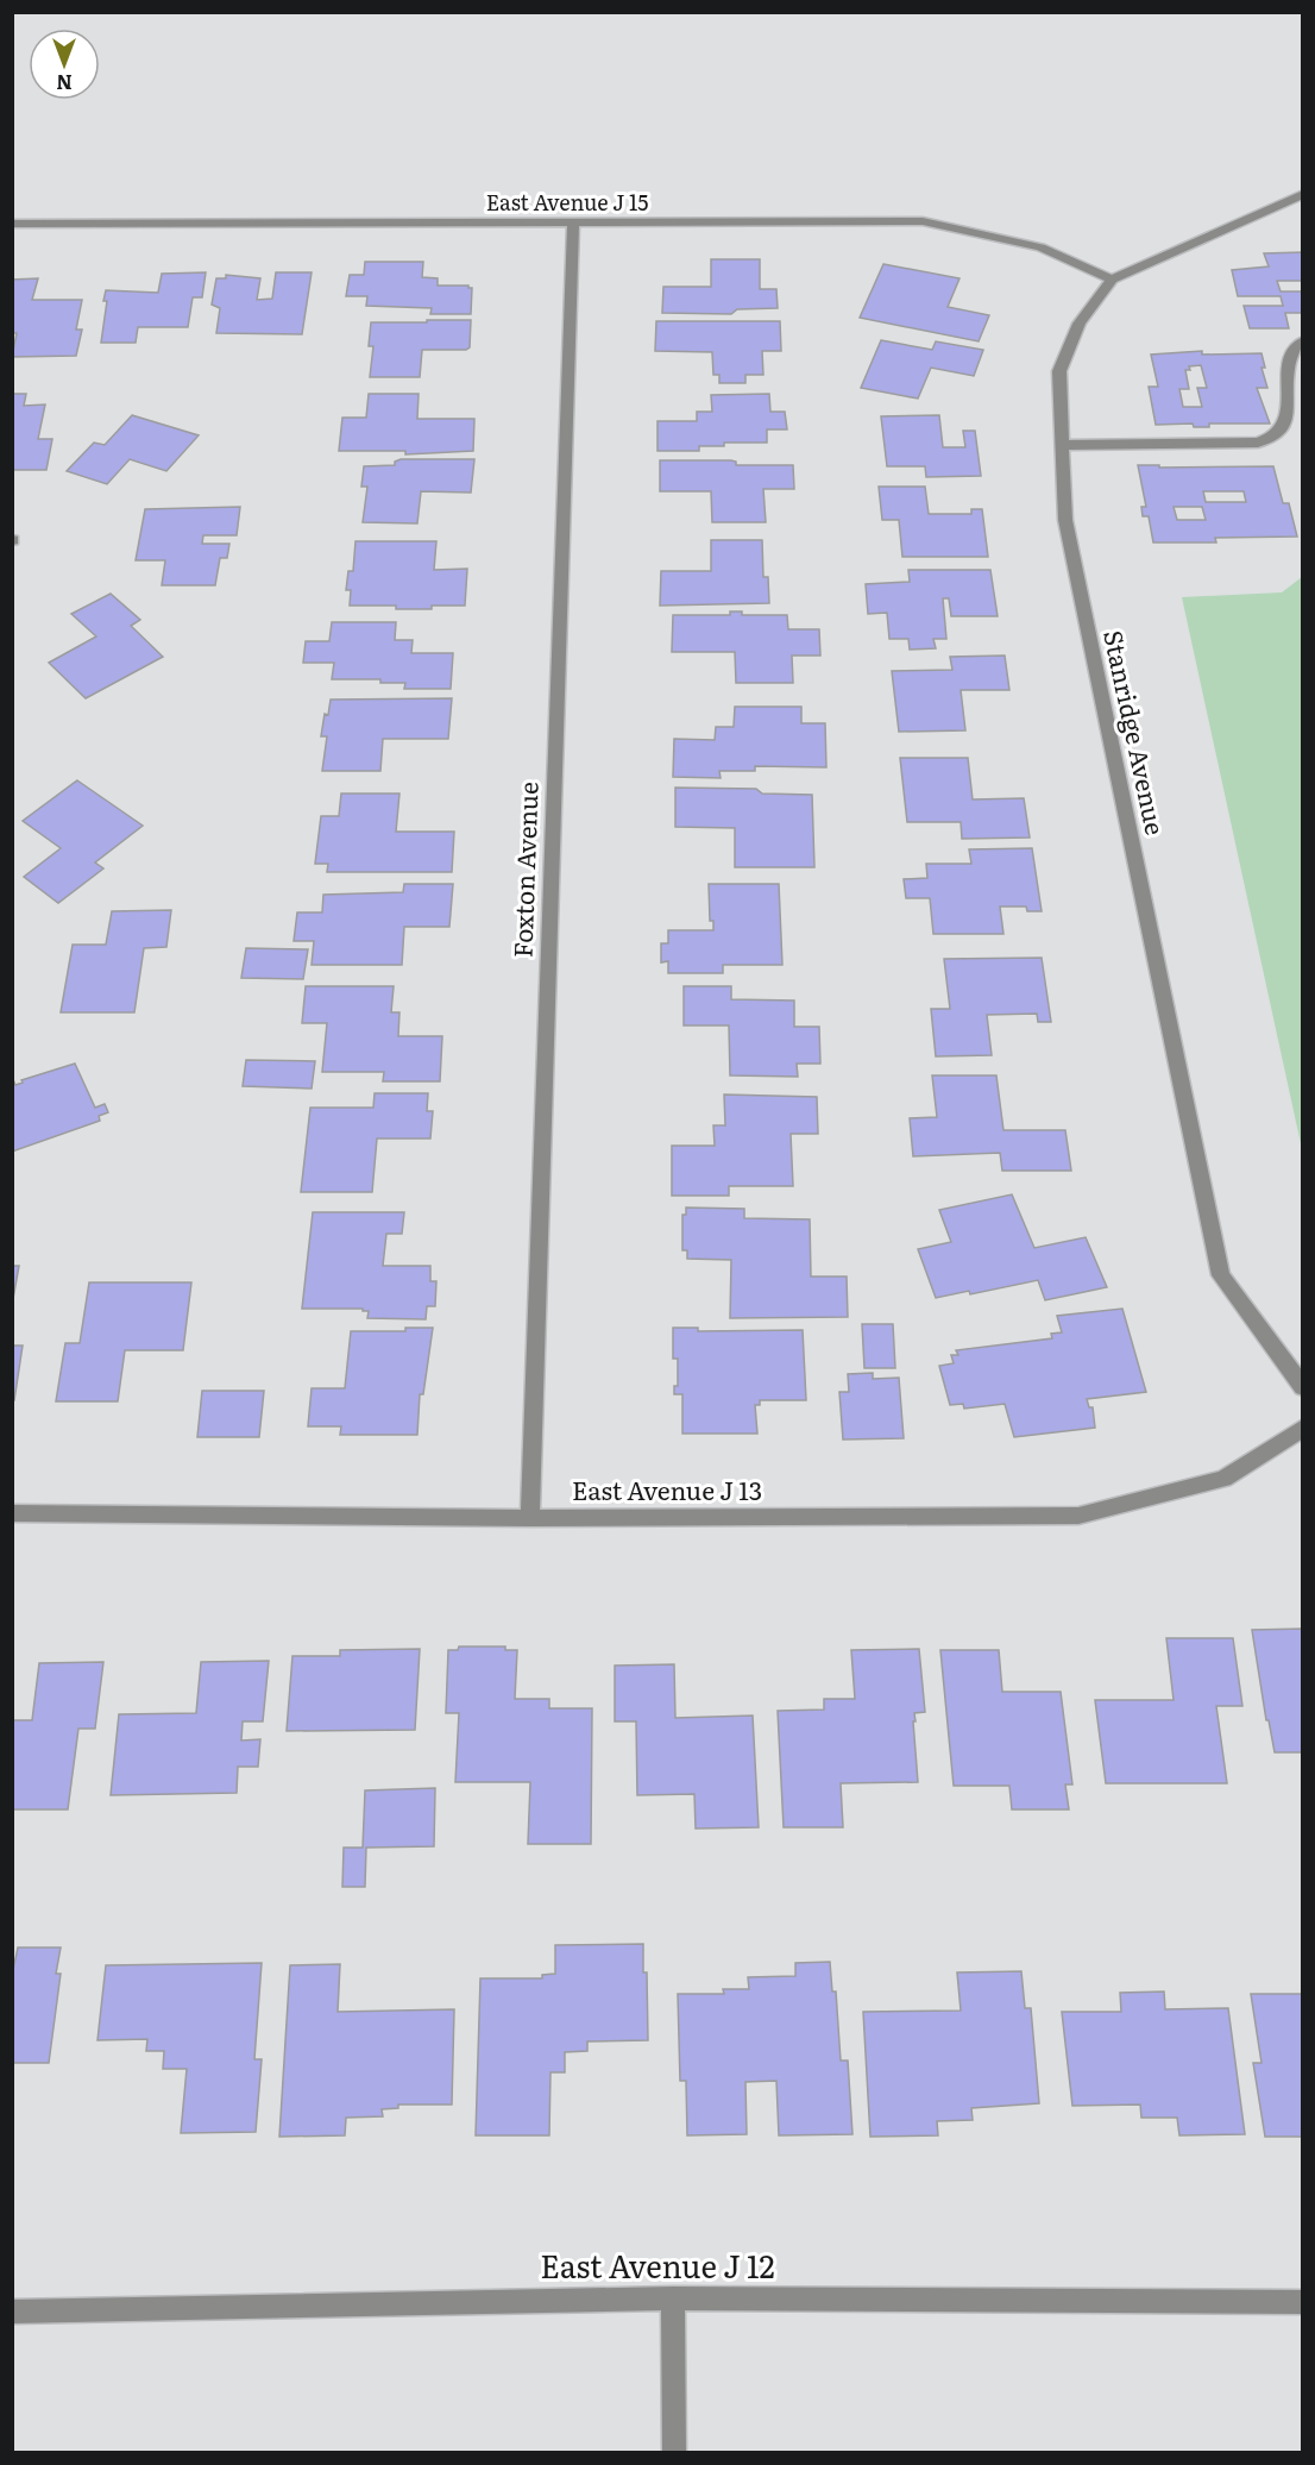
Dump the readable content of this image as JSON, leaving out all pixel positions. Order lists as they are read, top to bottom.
{
  "streets": {
    "street": [
      "East Avenue J 15",
      "Stanridge Avenue",
      "Foxton Avenue",
      "East Avenue J 13",
      "East Avenue J 12"
    ]
  },
  "crossings": [
    ["East Avenue J 15", "Stanridge Avenue"],
    ["East Avenue J 15", "Foxton Avenue"],
    ["Foxton Avenue", "East Avenue J 13"]
  ],
  "north": "bottom"
}
